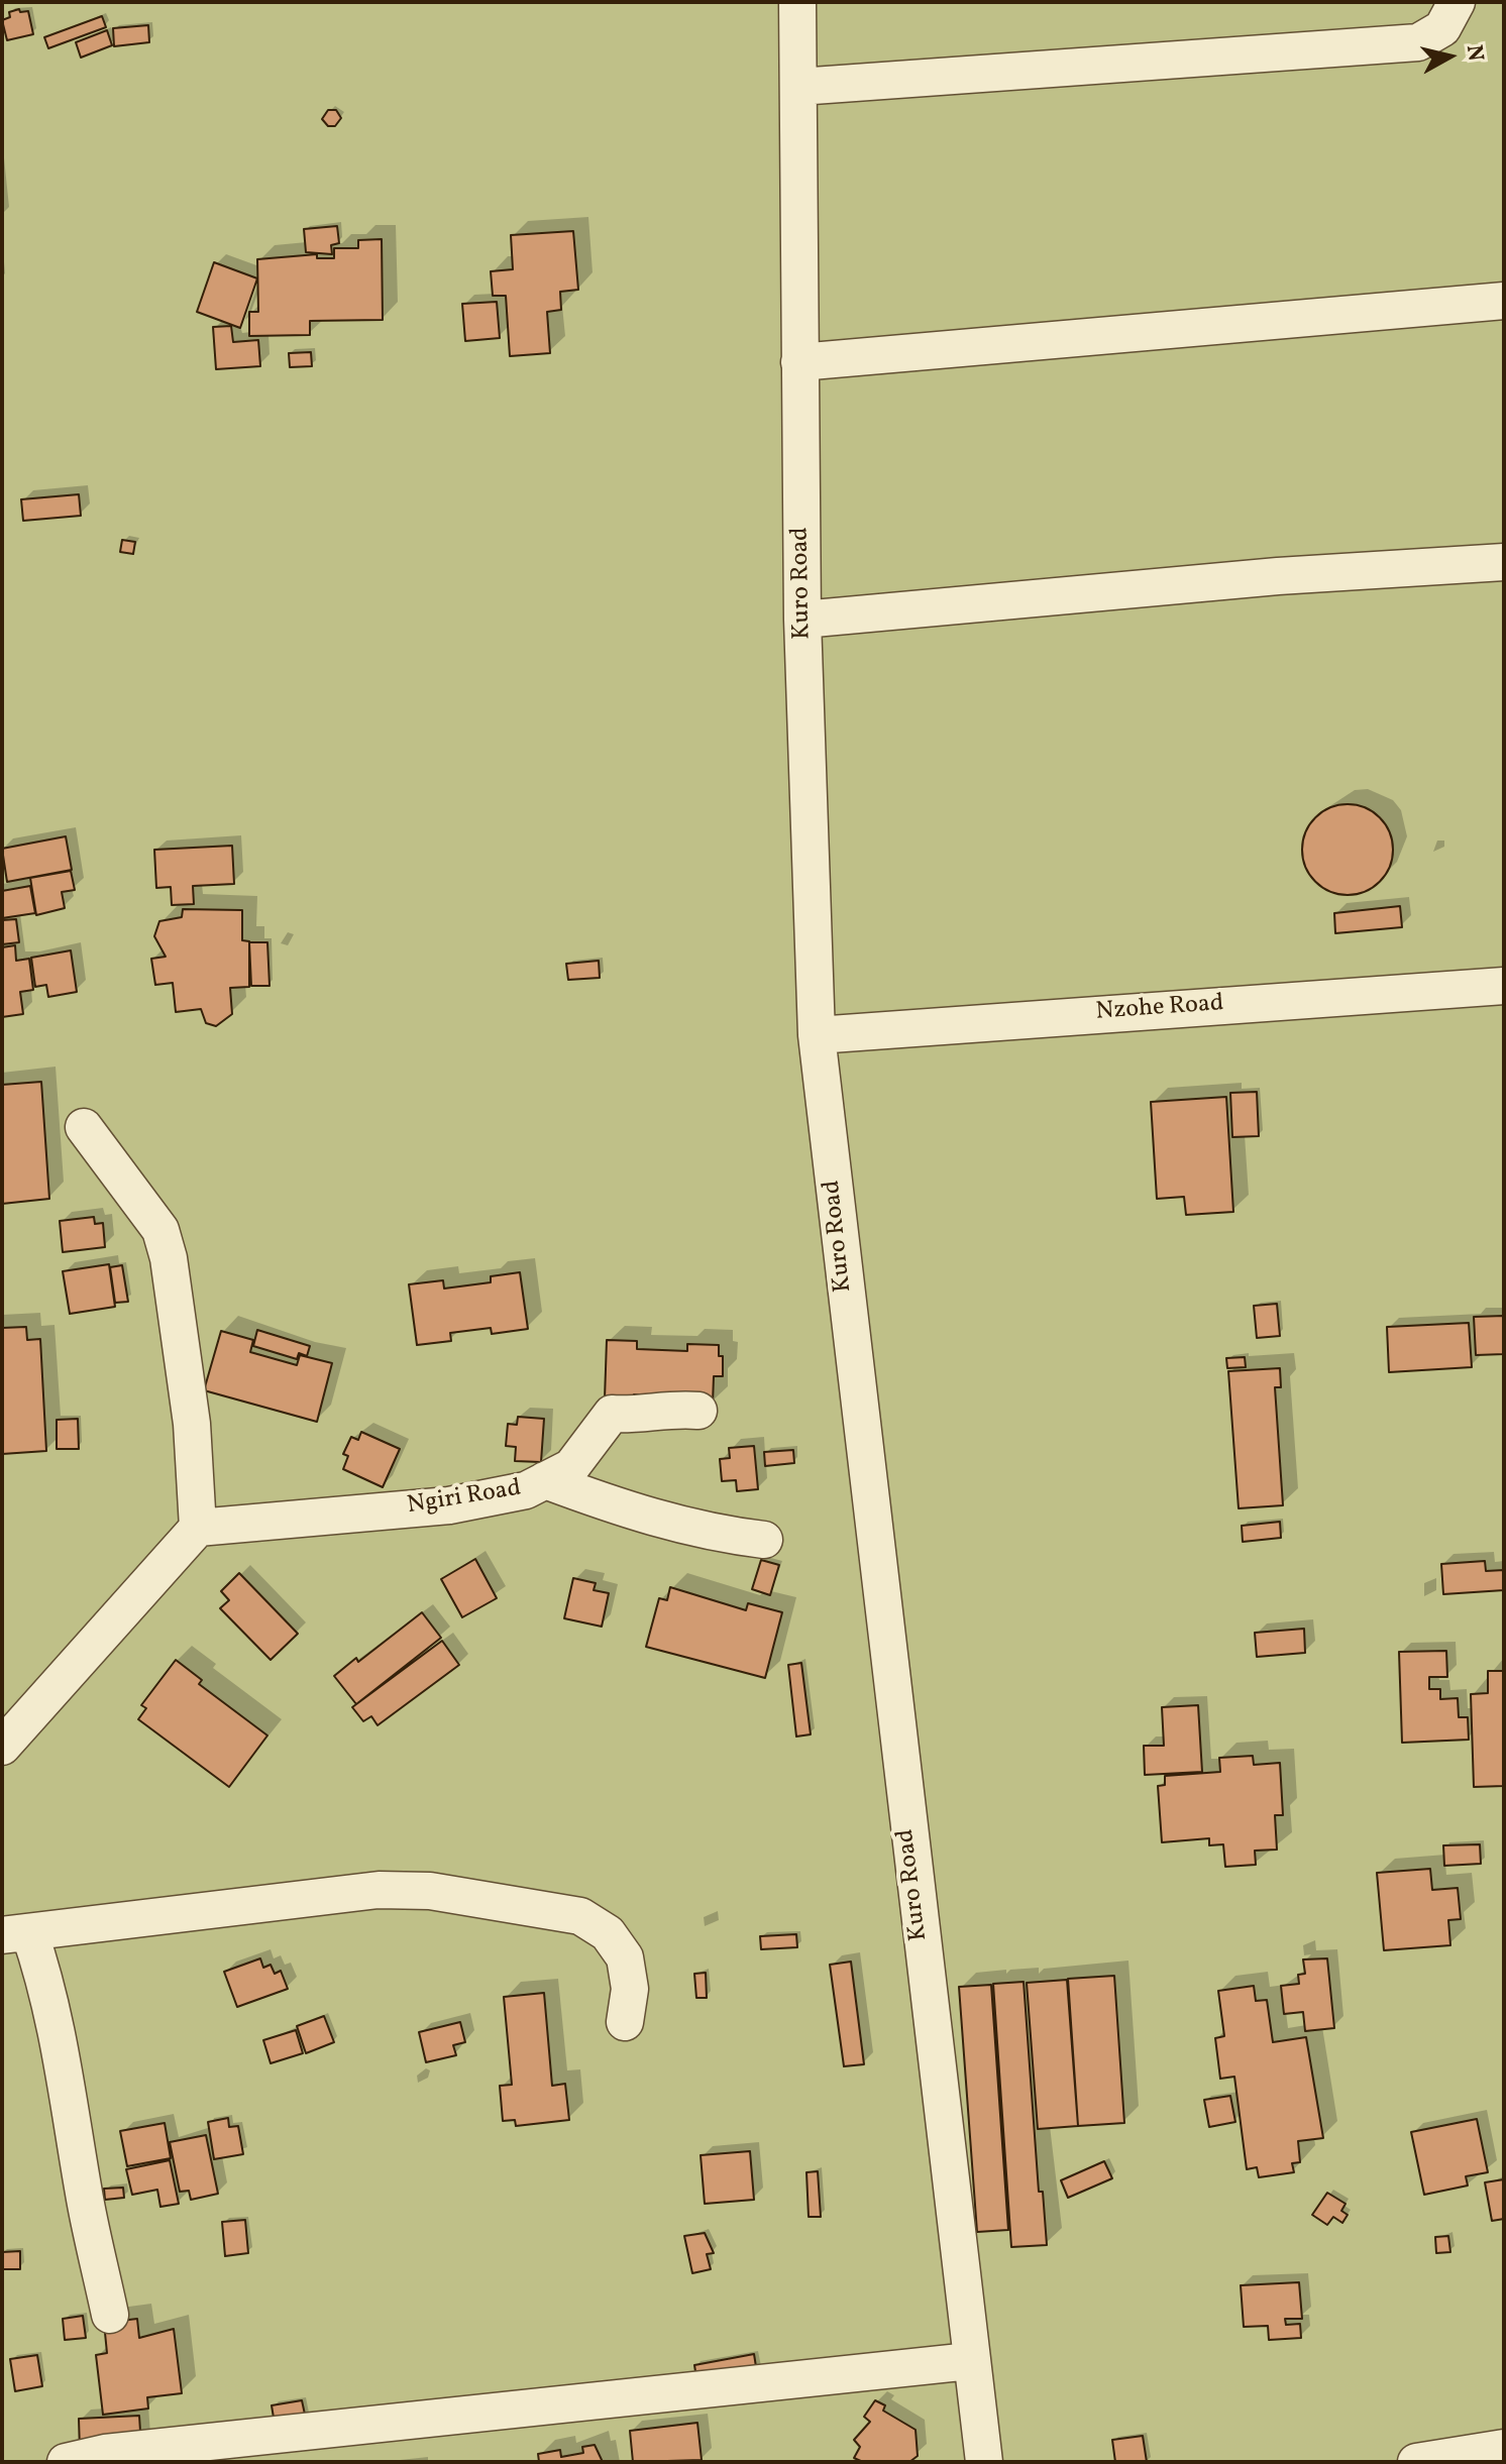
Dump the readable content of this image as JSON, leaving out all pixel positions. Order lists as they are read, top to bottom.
{
  "streets": {
    "street": ["Kuro Road", "Nzohe Road", "Ngiri Road"]
  },
  "crossings": [
    ["Kuro Road", "Nzohe Road"]
  ],
  "north": "right"
}
